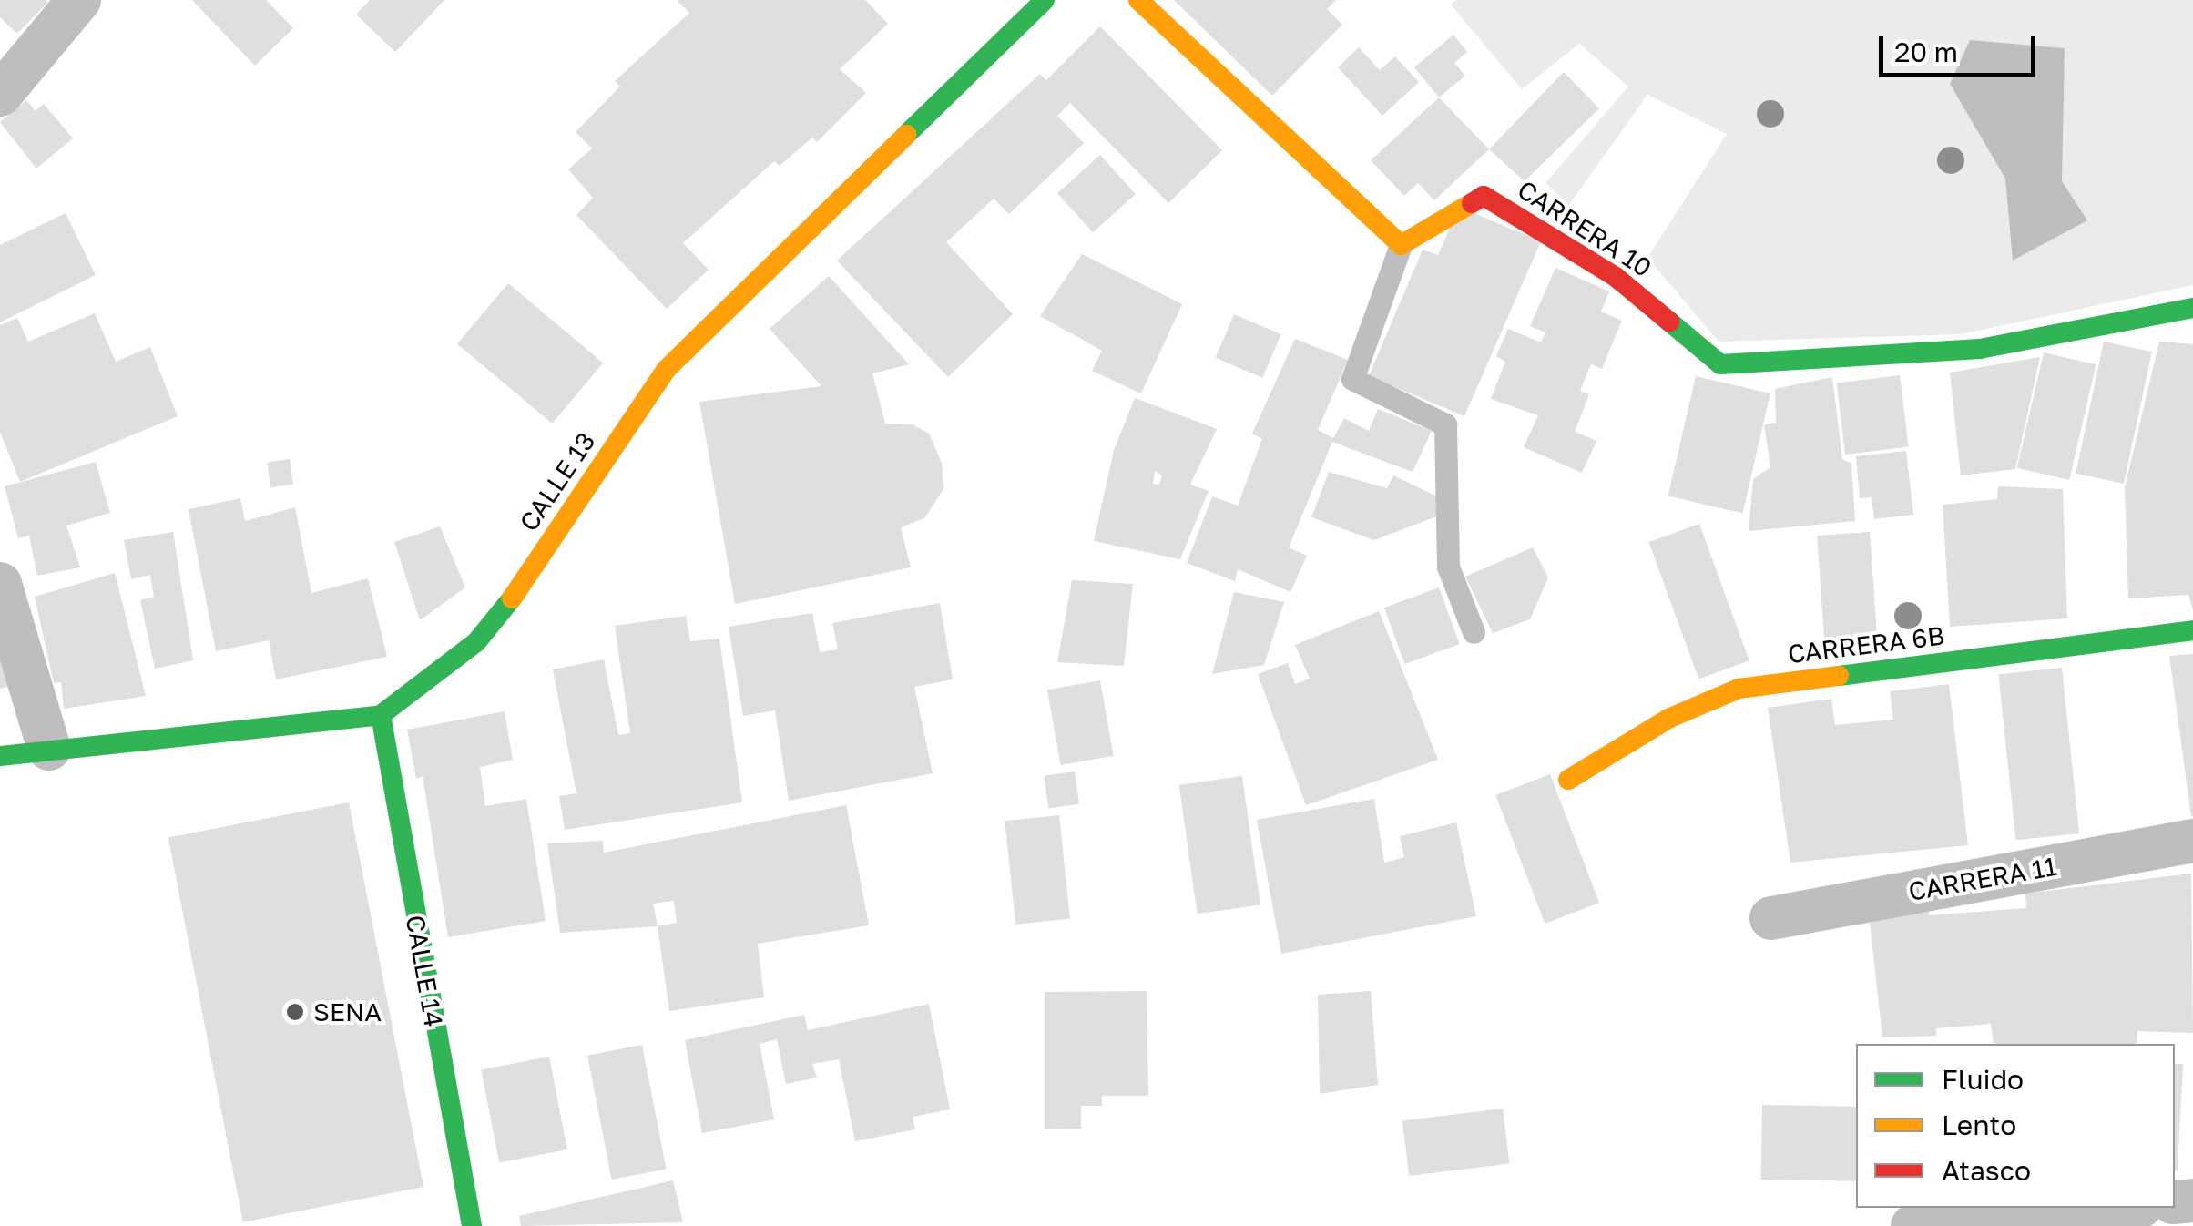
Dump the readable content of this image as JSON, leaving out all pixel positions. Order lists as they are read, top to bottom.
{
  "streets": {
    "street": [
      "CARRERA 10",
      "CALLE 13",
      "CARRERA 6B",
      "CARRERA 11",
      "CALLE 14"
    ]
  },
  "crossings": [
    ["CALLE 13", "CALLE 14"]
  ],
  "places": ["SENA"],
  "legend": ["Fluido", "Lento", "Atasco"],
  "scale_bar": "20 m"
}
